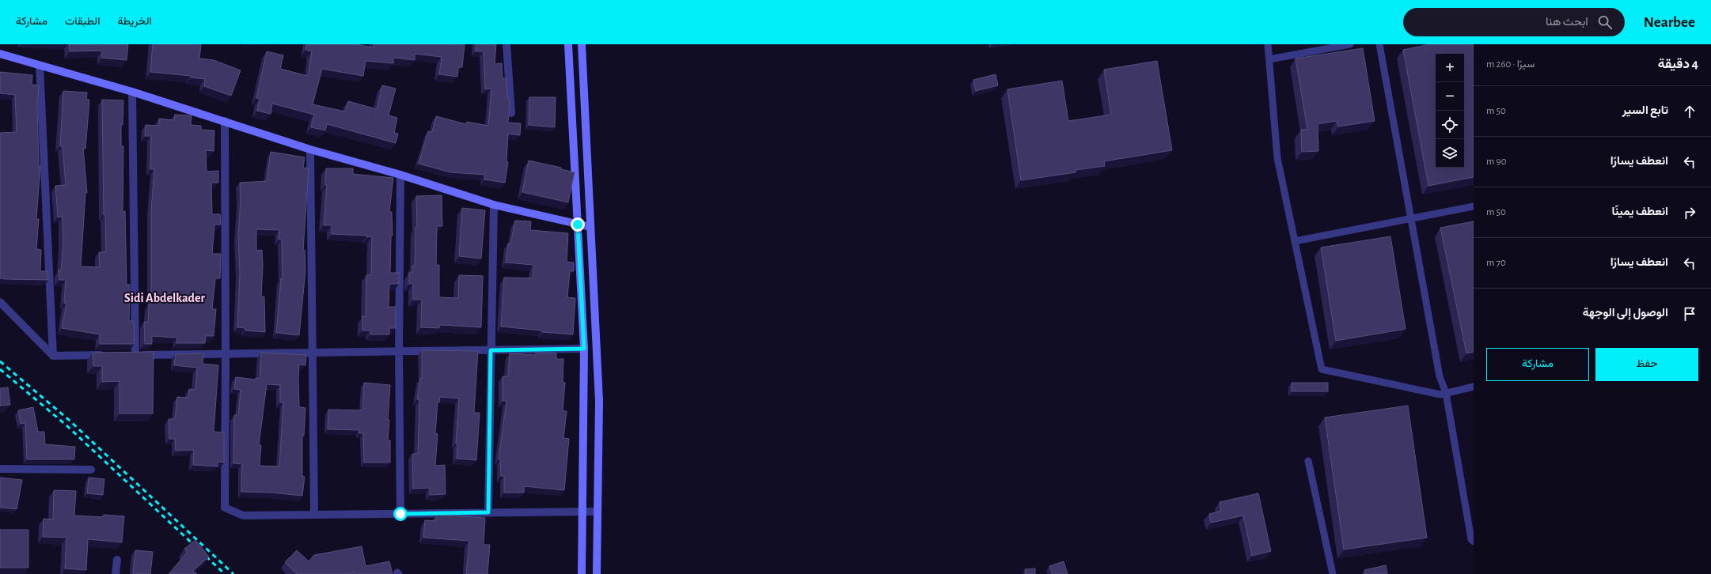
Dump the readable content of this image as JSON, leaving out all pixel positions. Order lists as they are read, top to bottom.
{
  "districts": ["Sidi Abdelkader"],
  "page": {
    "header": "Nearbee",
    "search": "ابحث هنا",
    "nav": ["الخريطة", "الطبقات", "مشاركة"],
    "heading": ["4 دقيقة", "سيرًا · 260 m"],
    "map_buttons": ["+", "−"],
    "list": [
      ["تابع السير", "50 m"],
      ["انعطف يسارًا", "90 m"],
      ["انعطف يمينًا", "50 m"],
      ["انعطف يسارًا", "70 m"],
      "الوصول إلى الوجهة"
    ],
    "buttons": ["حفظ", "مشاركة"]
  }
}
